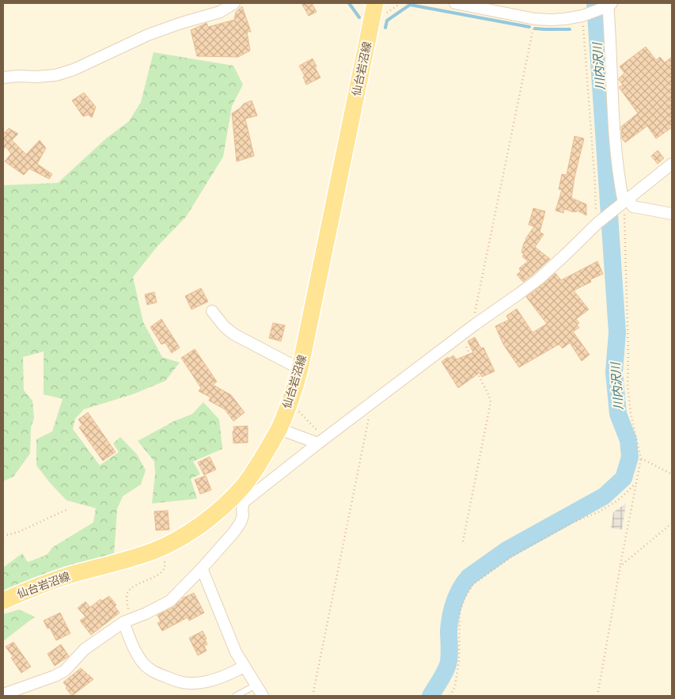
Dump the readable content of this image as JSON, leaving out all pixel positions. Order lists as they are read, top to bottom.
{
  "streets": {
    "main road": ["仙台岩沼線"]
  },
  "water": ["川内沢川"]
}
